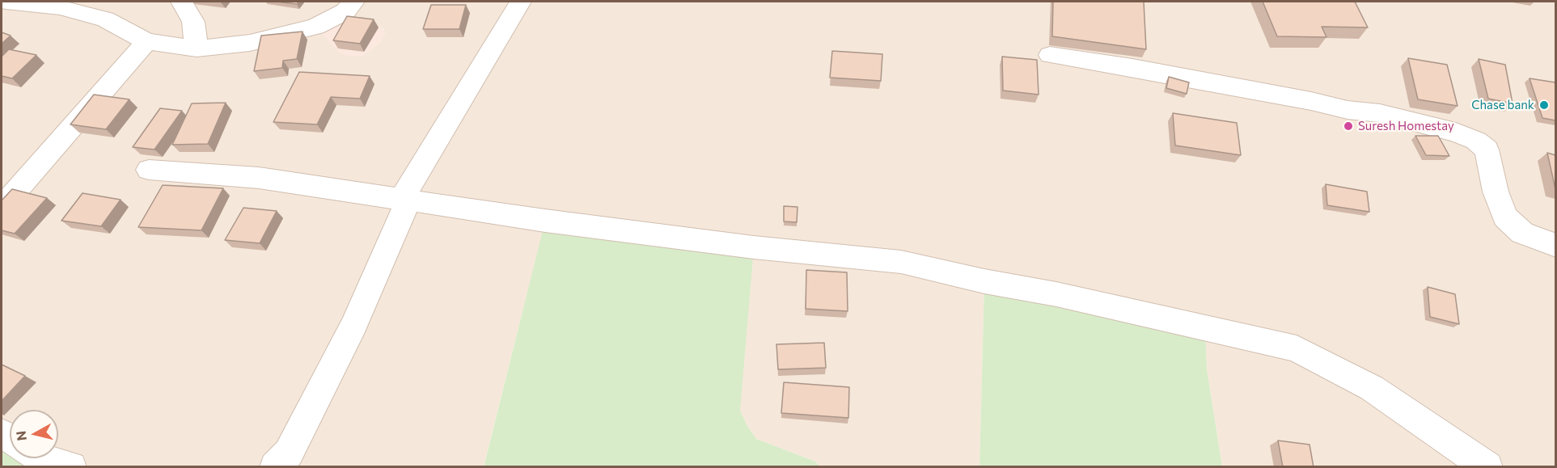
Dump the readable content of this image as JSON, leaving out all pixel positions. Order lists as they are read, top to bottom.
{
  "places": ["Chase bank", "Suresh Homestay"],
  "north": "left"
}
